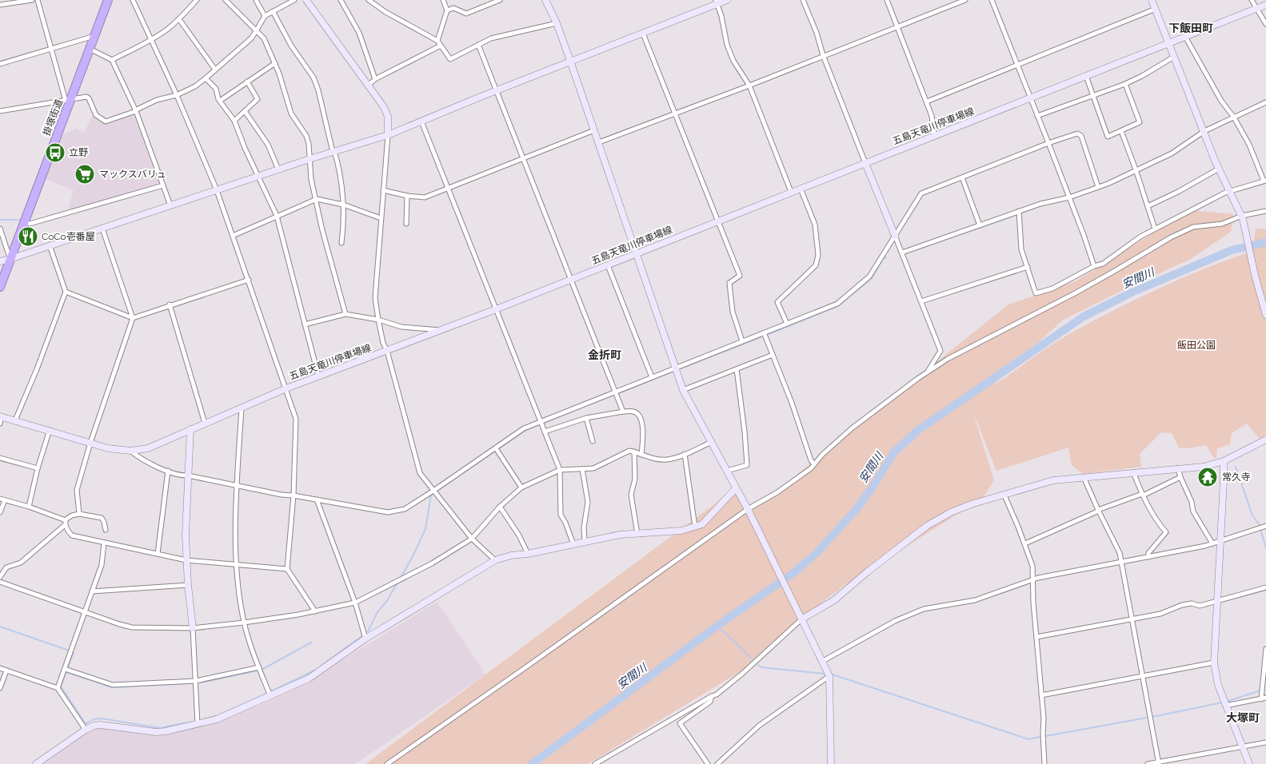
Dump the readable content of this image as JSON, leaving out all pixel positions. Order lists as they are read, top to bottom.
{
  "streets": {
    "highway": ["掛塚街道"],
    "street": ["五島天竜川停車場線"]
  },
  "districts": ["下飯田町", "金折町", "大塚町"],
  "water": ["安間川"],
  "parks": ["飯田公園"],
  "places": {
    "bus stop": ["立野"],
    "supermarket": ["マックスバリュ"],
    "restaurant": ["CoCo壱番屋"],
    "temple": ["常久寺"]
  }
}
